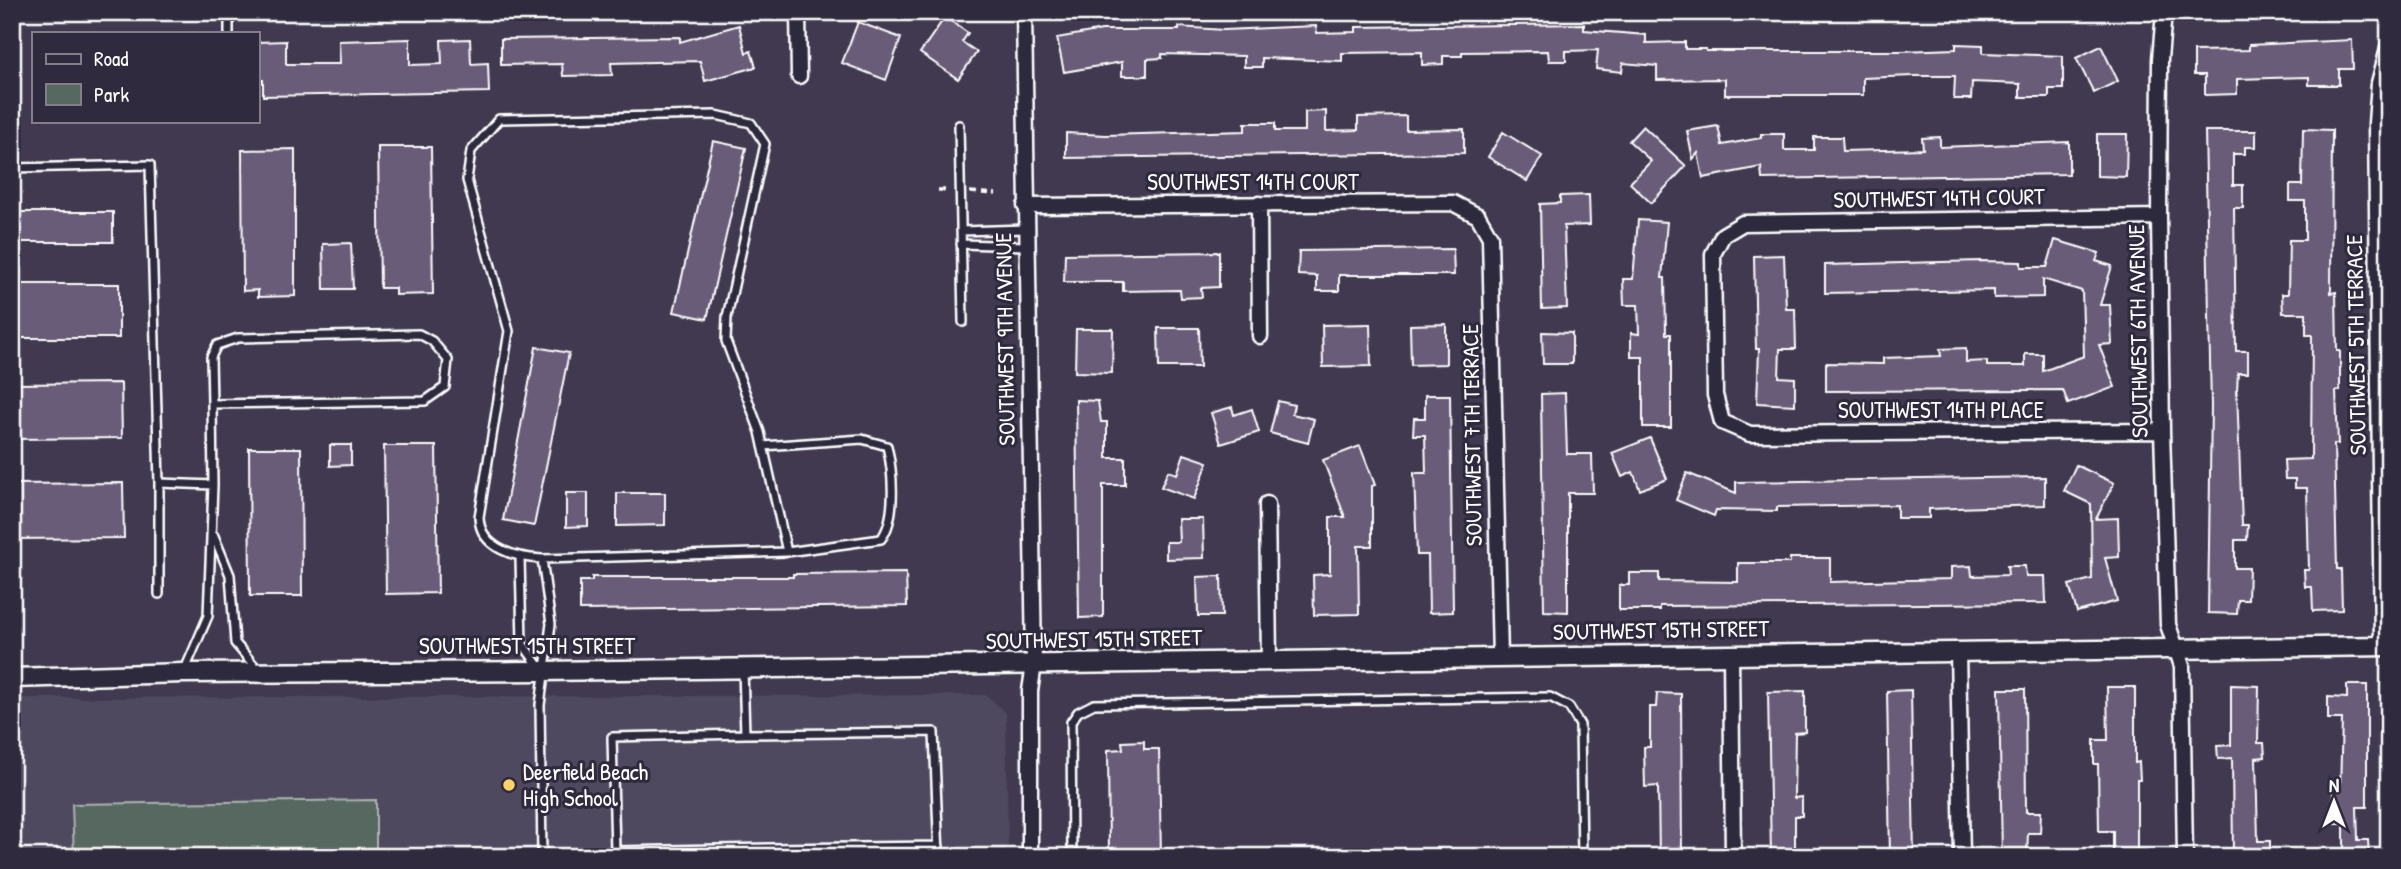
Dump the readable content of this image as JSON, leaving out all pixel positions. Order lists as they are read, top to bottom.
{
  "streets": {
    "street": [
      "SOUTHWEST 14TH COURT",
      "SOUTHWEST 6TH AVENUE",
      "SOUTHWEST 9TH AVENUE",
      "SOUTHWEST 5TH TERRACE",
      "SOUTHWEST 14TH PLACE",
      "SOUTHWEST 7TH TERRACE",
      "SOUTHWEST 15TH STREET"
    ]
  },
  "crossings": [
    ["SOUTHWEST 14TH COURT", "SOUTHWEST 6TH AVENUE"],
    ["SOUTHWEST 14TH COURT", "SOUTHWEST 9TH AVENUE"],
    ["SOUTHWEST 14TH COURT", "SOUTHWEST 14TH PLACE"],
    ["SOUTHWEST 14TH COURT", "SOUTHWEST 7TH TERRACE"],
    ["SOUTHWEST 6TH AVENUE", "SOUTHWEST 14TH PLACE"],
    ["SOUTHWEST 6TH AVENUE", "SOUTHWEST 15TH STREET"],
    ["SOUTHWEST 9TH AVENUE", "SOUTHWEST 15TH STREET"],
    ["SOUTHWEST 5TH TERRACE", "SOUTHWEST 15TH STREET"],
    ["SOUTHWEST 7TH TERRACE", "SOUTHWEST 15TH STREET"]
  ],
  "places": ["Deerfield Beach High School"],
  "legend": ["Road", "Park"],
  "north": "top"
}
